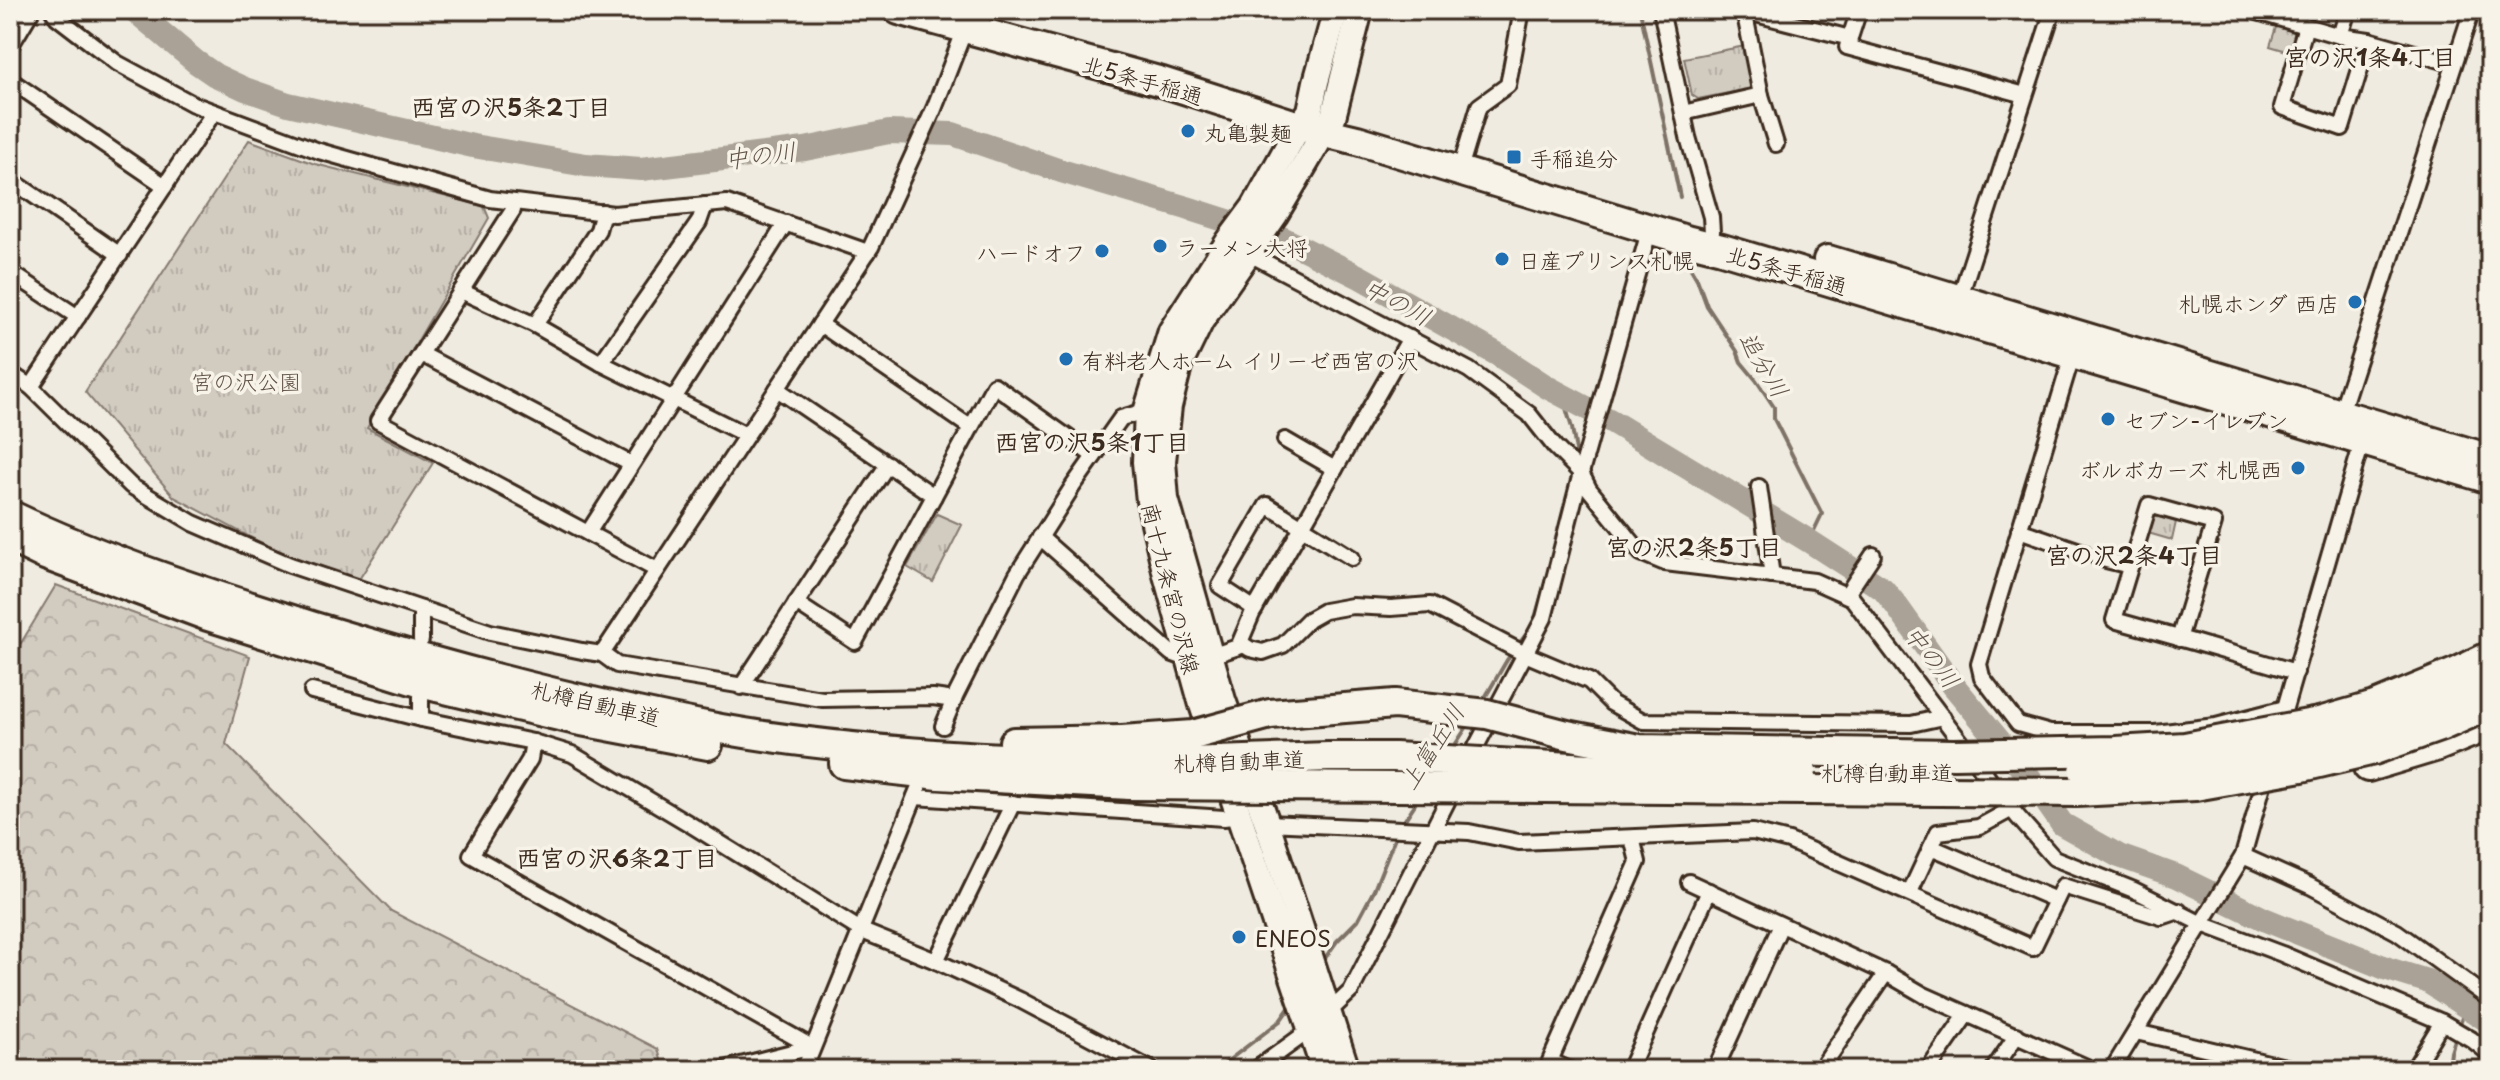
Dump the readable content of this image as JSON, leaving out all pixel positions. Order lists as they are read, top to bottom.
{
  "streets": {
    "highway": ["北5条手稲通", "札樽自動車道"],
    "main road": ["南十九条宮の沢線"]
  },
  "crossings": [
    ["北5条手稲通", "南十九条宮の沢線"]
  ],
  "districts": [
    "宮の沢1条4丁目",
    "西宮の沢5条2丁目",
    "西宮の沢5条1丁目",
    "宮の沢2条5丁目",
    "宮の沢2条4丁目",
    "西宮の沢6条2丁目"
  ],
  "water": ["中の川", "追分川", "上富丘川"],
  "parks": ["宮の沢公園"],
  "places": {
    "other": [
      "丸亀製麺",
      "ラーメン大将",
      "ハードオフ",
      "日産プリンス札幌",
      "札幌ホンダ 西店",
      "有料老人ホーム イリーゼ西宮の沢",
      "セブン-イレブン",
      "ボルボカーズ 札幌西",
      "ENEOS"
    ],
    "transit": ["手稲追分"]
  }
}
